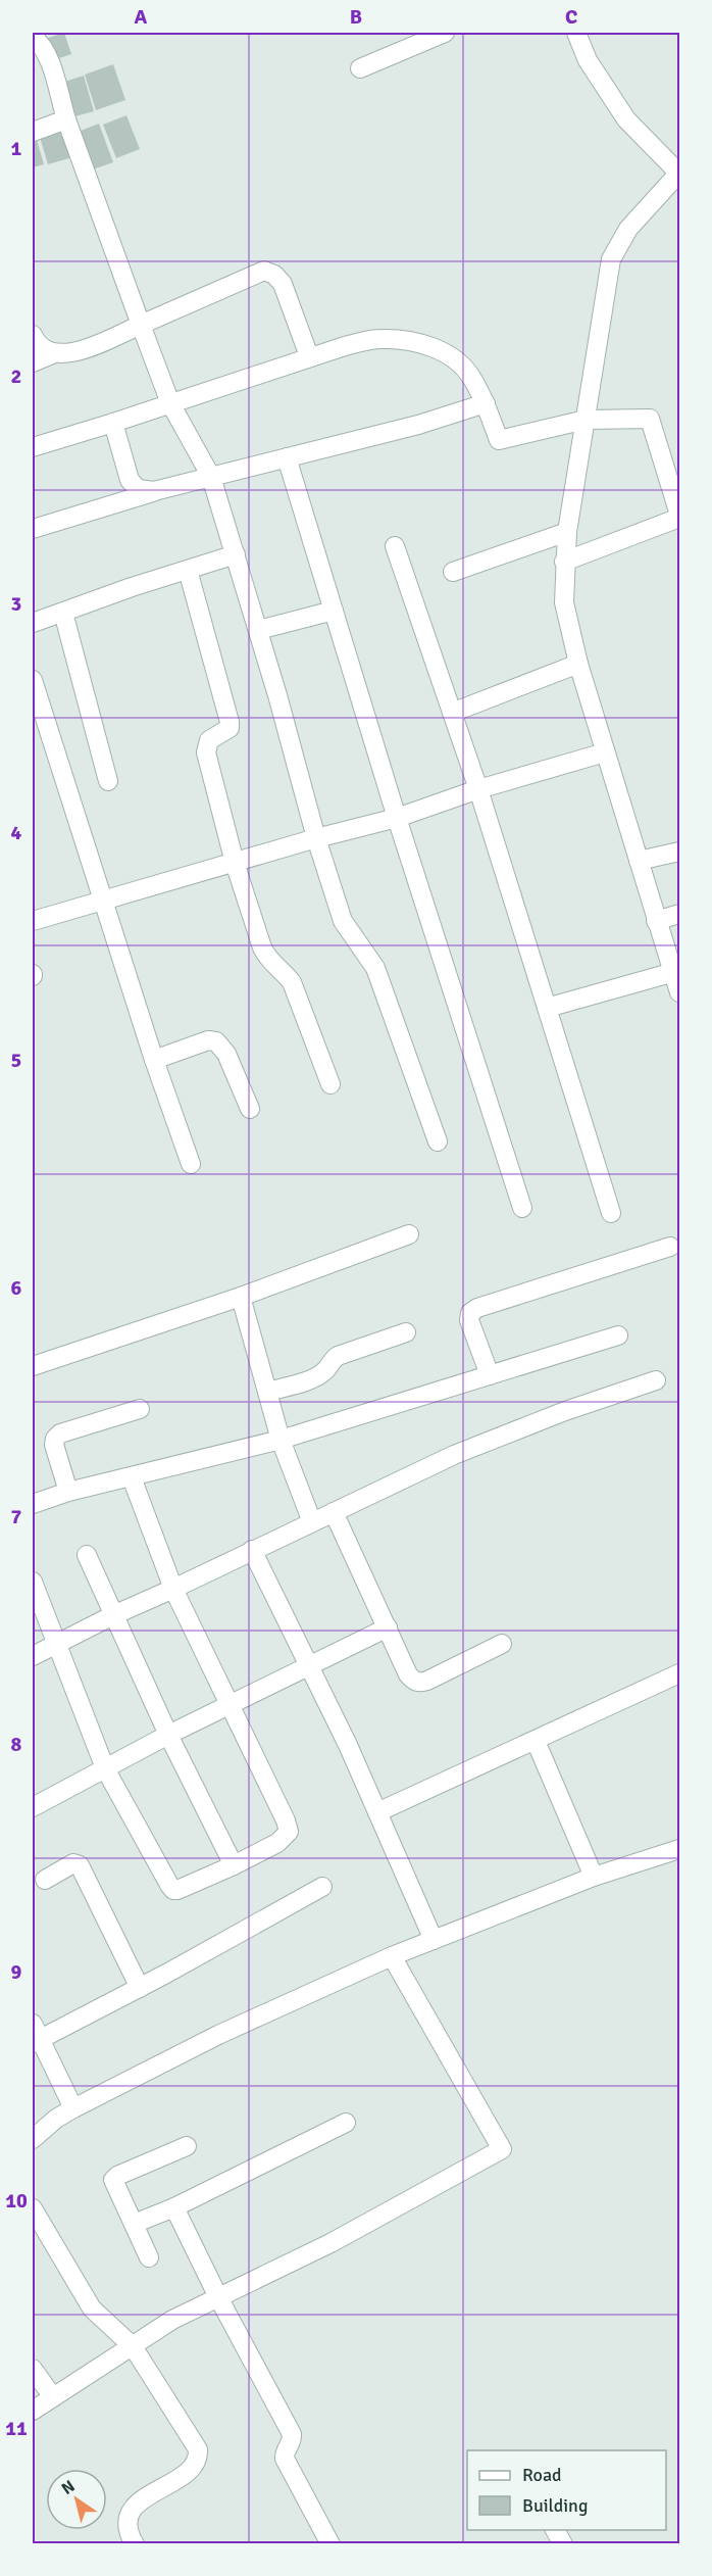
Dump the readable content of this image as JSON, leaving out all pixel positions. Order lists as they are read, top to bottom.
{
  "legend": ["Road", "Building"],
  "north": "top left",
  "grid": {
    "columns": ["A", "B", "C"],
    "rows": [
      "1",
      "2",
      "3",
      "4",
      "5",
      "6",
      "7",
      "8",
      "9",
      "10",
      "11"
    ]
  }
}
